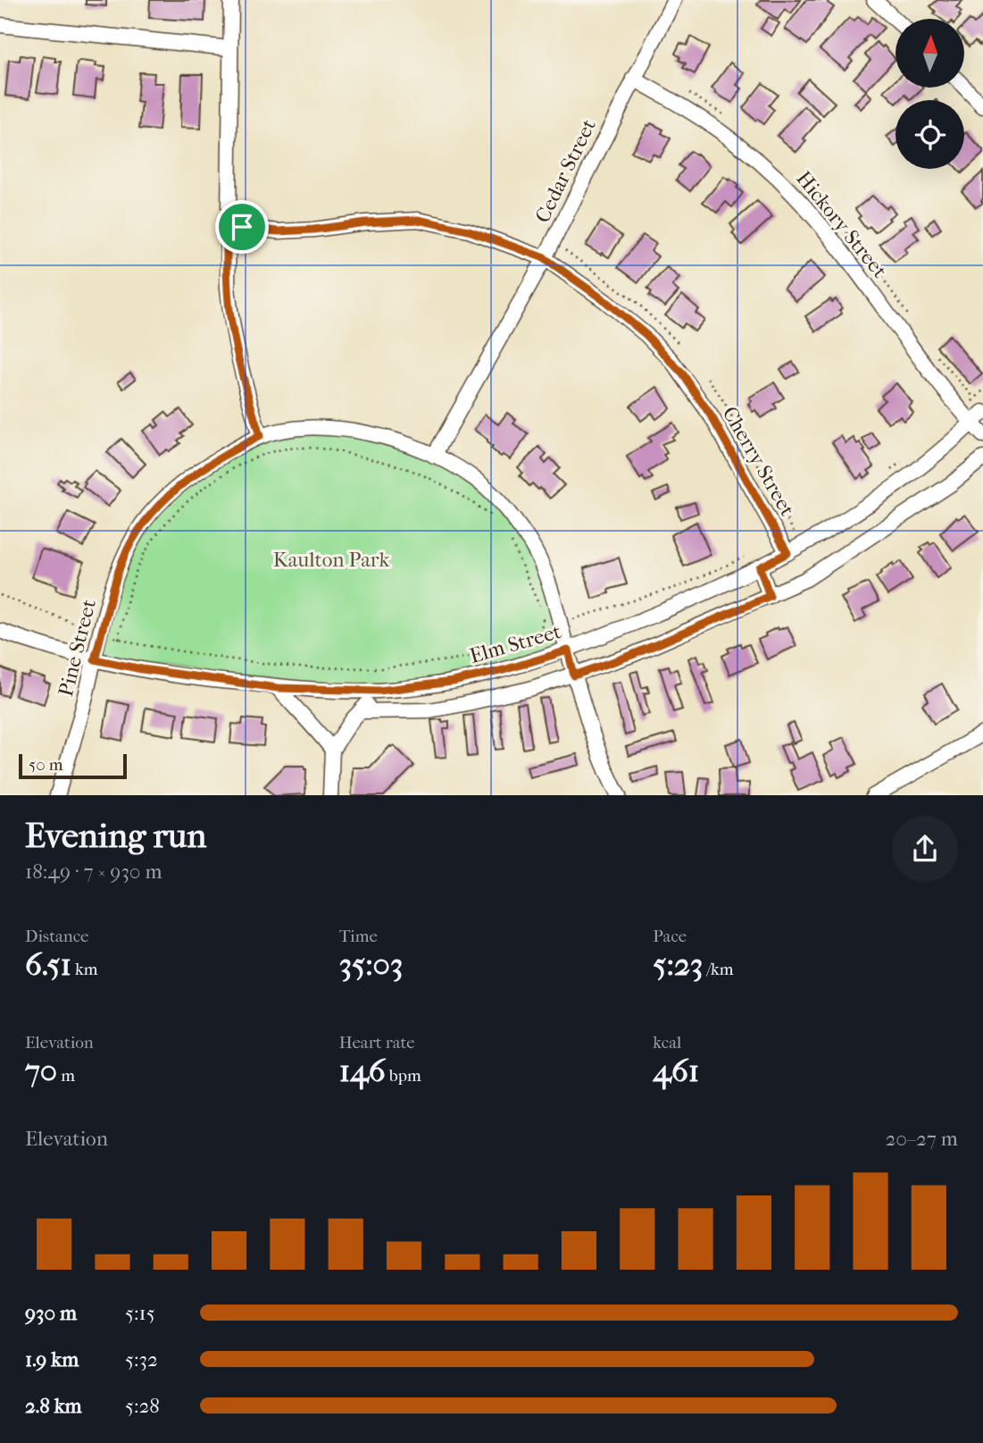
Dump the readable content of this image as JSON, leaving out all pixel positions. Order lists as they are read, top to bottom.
{
  "streets": {
    "street": [
      "Cedar Street",
      "Hickory Street",
      "Cherry Street",
      "Elm Street",
      "Pine Street"
    ]
  },
  "crossings": [
    ["Cedar Street", "Hickory Street"],
    ["Cedar Street", "Cherry Street"],
    ["Cedar Street", "Pine Street"],
    ["Hickory Street", "Elm Street"],
    ["Cherry Street", "Elm Street"],
    ["Elm Street", "Pine Street"]
  ],
  "parks": ["Kaulton Park"],
  "scale_bar": "50 m",
  "north": "top",
  "page": {
    "scale": "50 m",
    "heading": ["Evening run", "18:49 · 7 × 930 m"],
    "stats": [
      ["Distance", "6.51 km"],
      ["Time", "35:03"],
      ["Pace", "5:23 /km"],
      ["Elevation", "70 m"],
      ["Heart rate", "146 bpm"],
      ["kcal", "461"]
    ],
    "chart": ["Elevation", "20–27 m"],
    "list": [
      {
        "name": "930 m",
        "note": "5:15"
      },
      {
        "name": "1.9 km",
        "note": "5:32"
      },
      {
        "name": "2.8 km",
        "note": "5:28"
      }
    ]
  }
}
